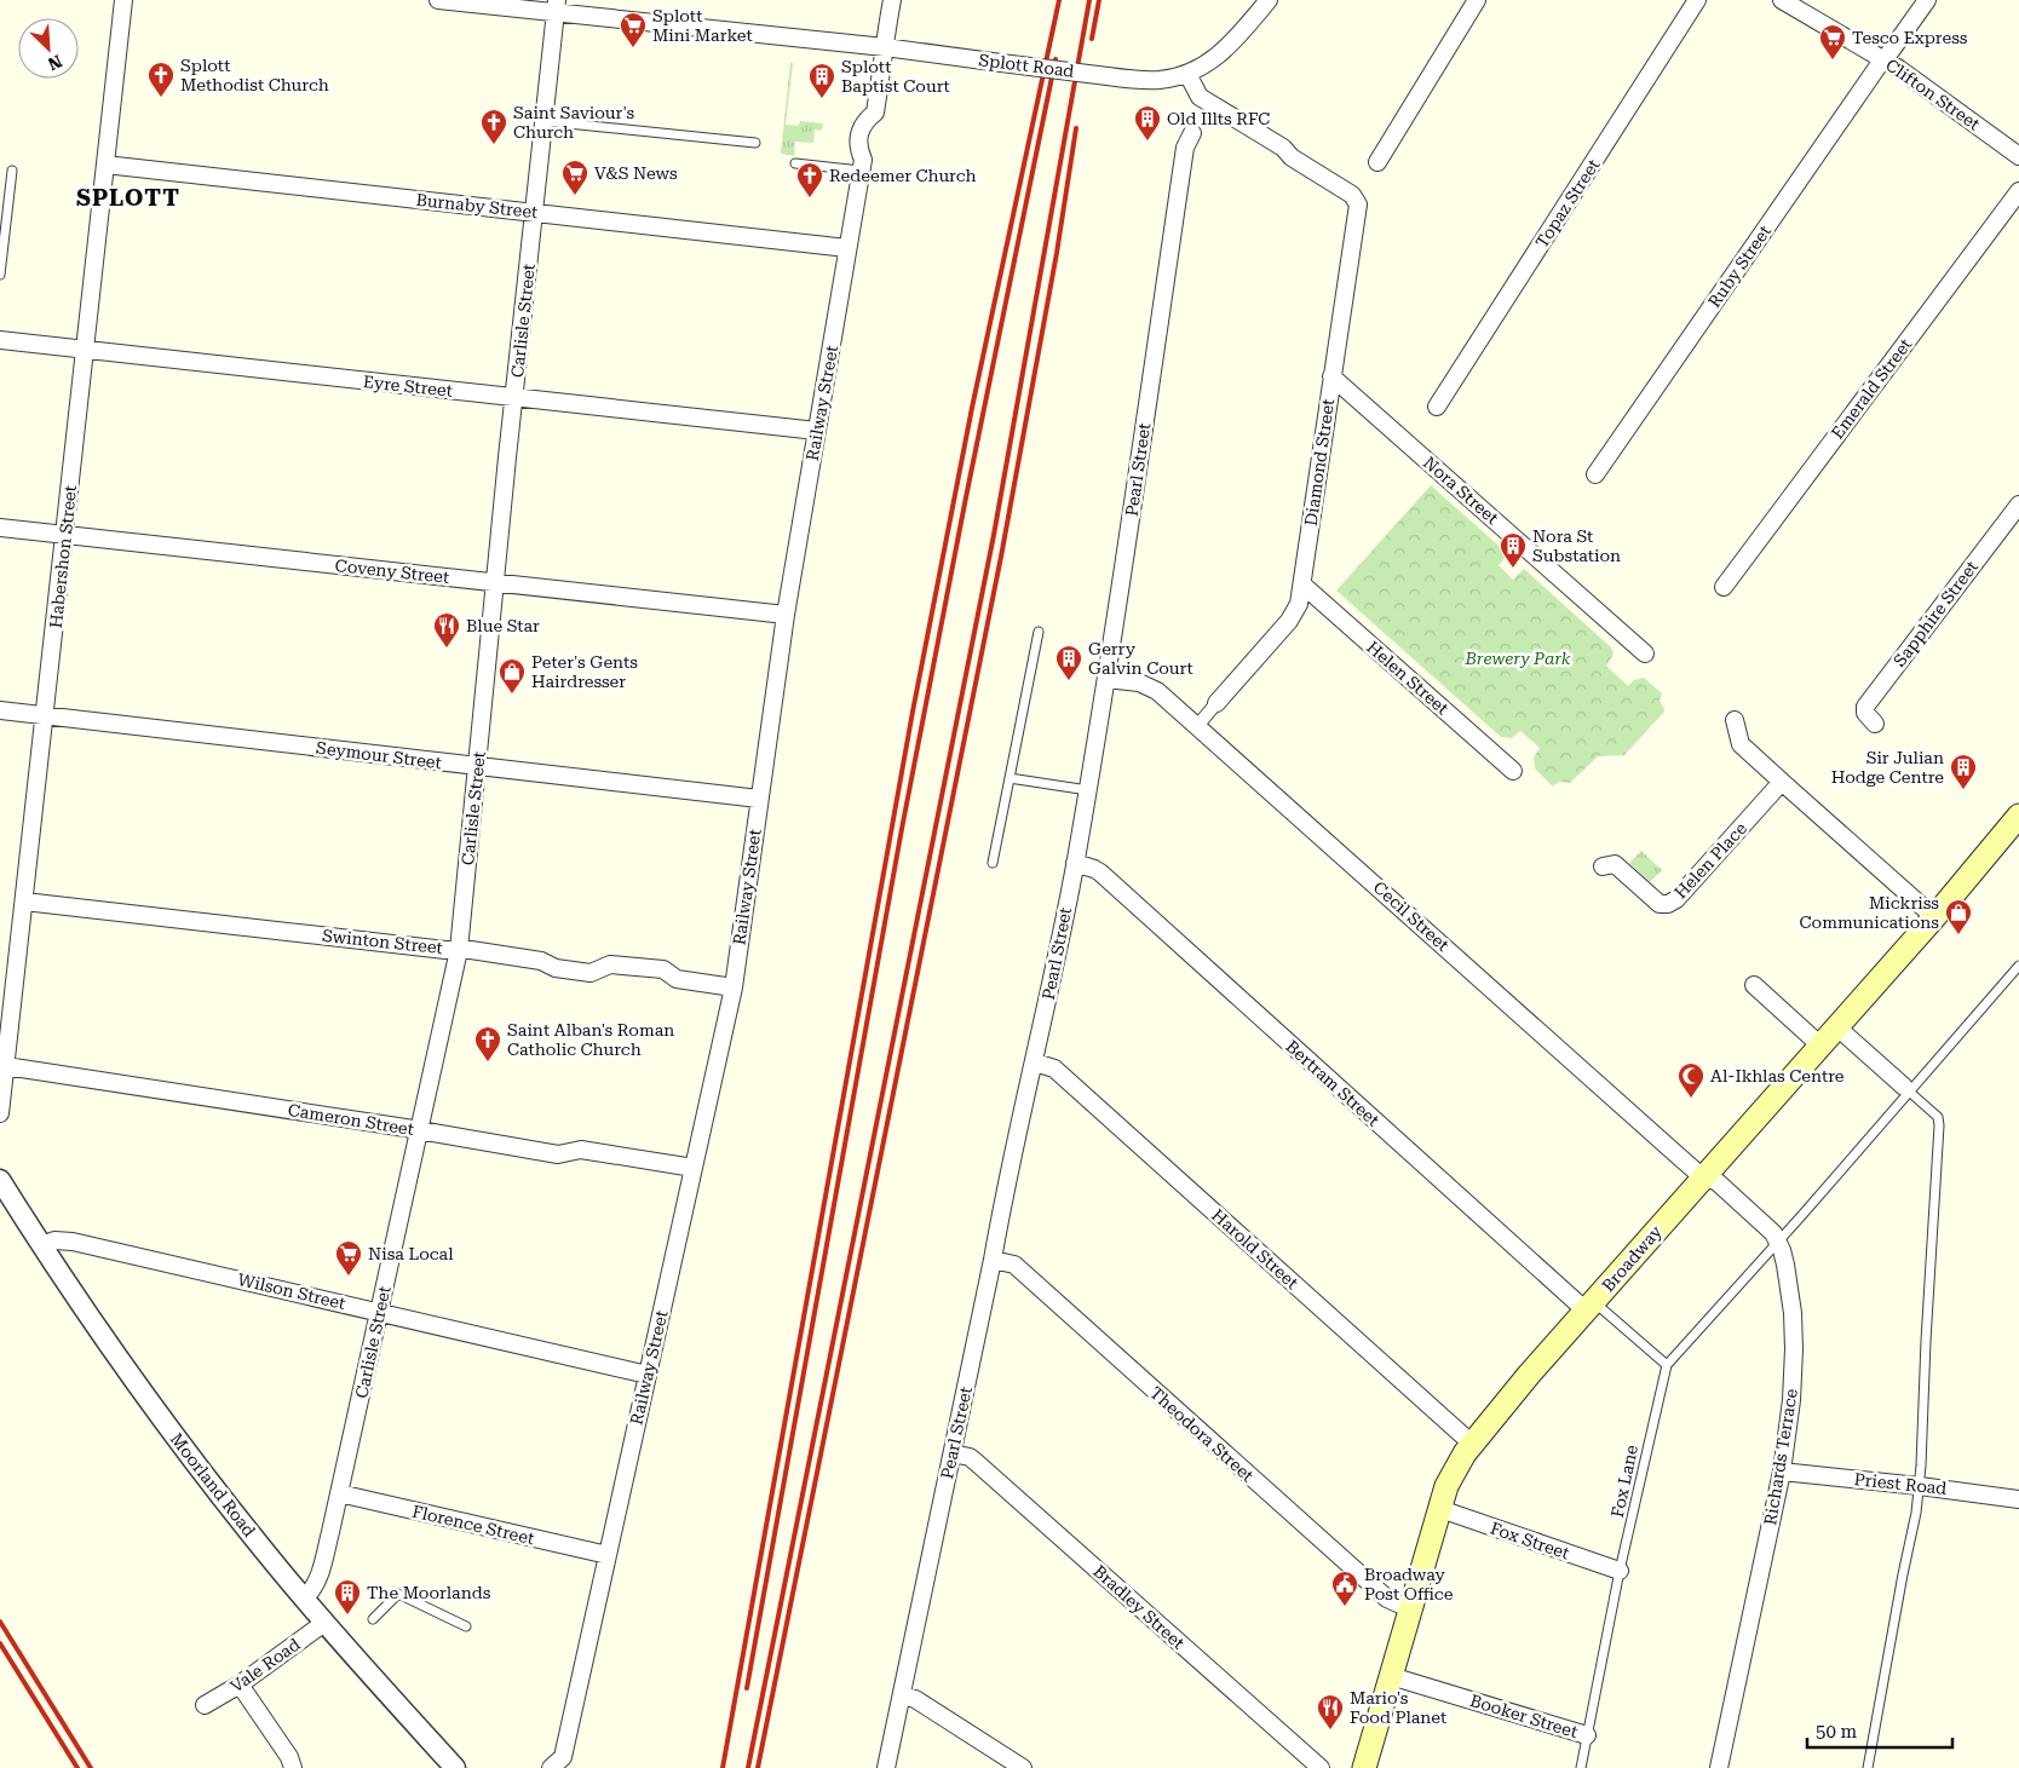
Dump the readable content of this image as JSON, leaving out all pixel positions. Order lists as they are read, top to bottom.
{
  "streets": {
    "main road": ["Broadway"],
    "street": [
      "Splott Road",
      "Clifton Street",
      "Topaz Street",
      "Burnaby Street",
      "Ruby Street",
      "Carlisle Street",
      "Eyre Street",
      "Emerald Street",
      "Railway Street",
      "Diamond Street",
      "Pearl Street",
      "Nora Street",
      "Habershon Street",
      "Coveny Street",
      "Sapphire Street",
      "Helen Street",
      "Seymour Street",
      "Helen Place",
      "Cecil Street",
      "Swinton Street",
      "Bertram Street",
      "Cameron Street",
      "Harold Street",
      "Wilson Street",
      "Theodora Street",
      "Richards Terrace",
      "Priest Road",
      "Moorland Road",
      "Florence Street",
      "Fox Street",
      "Bradley Street",
      "Vale Road",
      "Booker Street"
    ],
    "lane": ["Fox Lane"]
  },
  "crossings": [
    ["Splott Road", "Carlisle Street"],
    ["Splott Road", "Railway Street"],
    ["Splott Road", "Diamond Street"],
    ["Clifton Street", "Ruby Street"],
    ["Burnaby Street", "Carlisle Street"],
    ["Burnaby Street", "Railway Street"],
    ["Burnaby Street", "Habershon Street"],
    ["Carlisle Street", "Eyre Street"],
    ["Carlisle Street", "Coveny Street"],
    ["Carlisle Street", "Seymour Street"],
    ["Carlisle Street", "Swinton Street"],
    ["Carlisle Street", "Cameron Street"],
    ["Carlisle Street", "Wilson Street"],
    ["Carlisle Street", "Moorland Road"],
    ["Carlisle Street", "Florence Street"],
    ["Eyre Street", "Railway Street"],
    ["Eyre Street", "Habershon Street"],
    ["Railway Street", "Coveny Street"],
    ["Railway Street", "Seymour Street"],
    ["Railway Street", "Swinton Street"],
    ["Railway Street", "Cameron Street"],
    ["Railway Street", "Wilson Street"],
    ["Railway Street", "Florence Street"],
    ["Diamond Street", "Nora Street"],
    ["Diamond Street", "Helen Street"],
    ["Pearl Street", "Cecil Street"],
    ["Pearl Street", "Bertram Street"],
    ["Pearl Street", "Harold Street"],
    ["Pearl Street", "Theodora Street"],
    ["Pearl Street", "Bradley Street"],
    ["Habershon Street", "Coveny Street"],
    ["Habershon Street", "Seymour Street"],
    ["Habershon Street", "Swinton Street"],
    ["Habershon Street", "Cameron Street"],
    ["Cecil Street", "Broadway"],
    ["Cecil Street", "Richards Terrace"],
    ["Bertram Street", "Broadway"],
    ["Harold Street", "Broadway"],
    ["Broadway", "Theodora Street"],
    ["Broadway", "Richards Terrace"],
    ["Broadway", "Fox Street"],
    ["Broadway", "Booker Street"],
    ["Wilson Street", "Moorland Road"],
    ["Richards Terrace", "Fox Lane"],
    ["Richards Terrace", "Priest Road"],
    ["Fox Lane", "Fox Street"],
    ["Fox Lane", "Booker Street"],
    ["Moorland Road", "Vale Road"]
  ],
  "districts": ["SPLOTT"],
  "parks": ["Brewery Park"],
  "places": {
    "supermarket": [
      "Splott Mini Market",
      "Tesco Express",
      "V&S News",
      "Nisa Local"
    ],
    "church": [
      "Splott Methodist Church",
      "Saint Saviour's Church",
      "Redeemer Church",
      "Saint Alban's Roman Catholic Church"
    ],
    "building": [
      "Splott Baptist Court",
      "Old Illts RFC",
      "Nora St Substation",
      "Gerry Galvin Court",
      "Sir Julian Hodge Centre",
      "The Moorlands"
    ],
    "restaurant": ["Blue Star", "Mario's Food Planet"],
    "shop": ["Peter's Gents Hairdresser", "Mickriss Communications"],
    "mosque": ["Al-Ikhlas Centre"],
    "public building": ["Broadway Post Office"]
  },
  "scale_bar": "50 m",
  "north": "bottom right"
}
